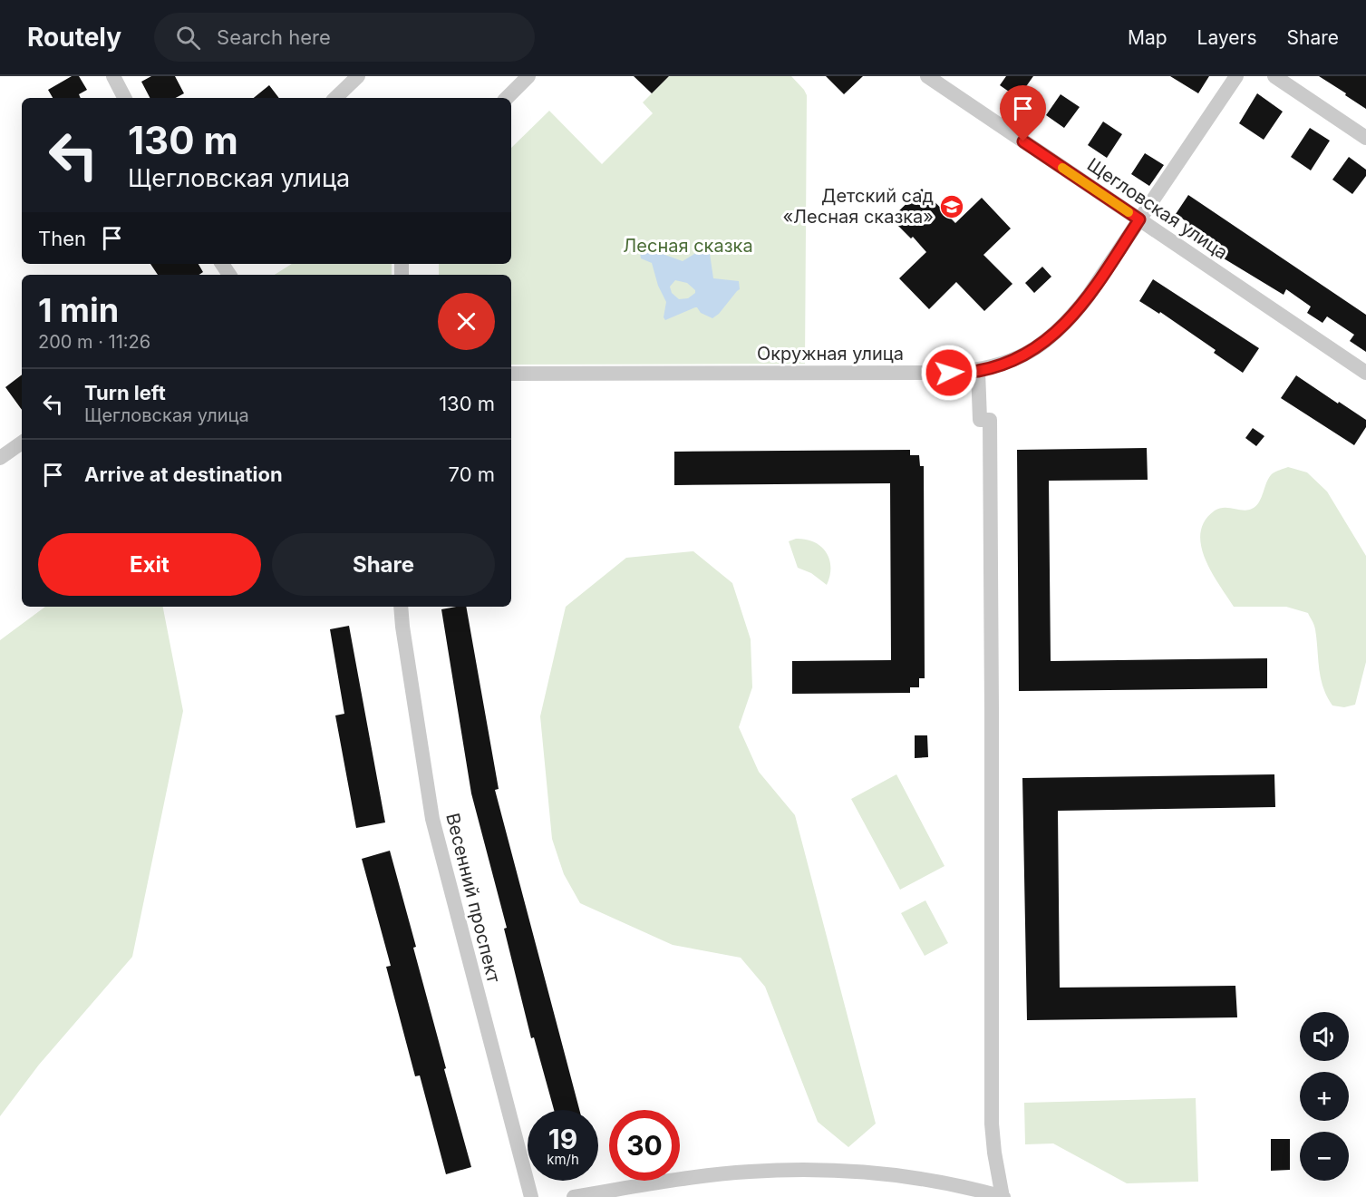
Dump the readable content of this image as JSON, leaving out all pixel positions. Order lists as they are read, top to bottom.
{
  "streets": {
    "street": ["Щегловская улица", "Окружная улица", "Весенний проспект"]
  },
  "crossings": [
    ["Щегловская улица", "Окружная улица"]
  ],
  "parks": ["Лесная сказка"],
  "places": {
    "school or university": ["Детский сад «Лесная сказка»"]
  },
  "page": {
    "header": "Routely",
    "search": "Search here",
    "nav": ["Map", "Layers", "Share"],
    "turn": ["130 m", "Щегловская улица"],
    "then": "Then",
    "heading": ["1 min", "200 m · 11:26"],
    "list": [
      {
        "name": "Turn left",
        "note": "Щегловская улица",
        "value": "130 m"
      },
      {
        "name": "Arrive at destination",
        "value": "70 m"
      }
    ],
    "buttons": ["Exit", "Share"],
    "map_buttons": ["+", "−"],
    "speed": "19 km/h",
    "limit": "30"
  }
}
